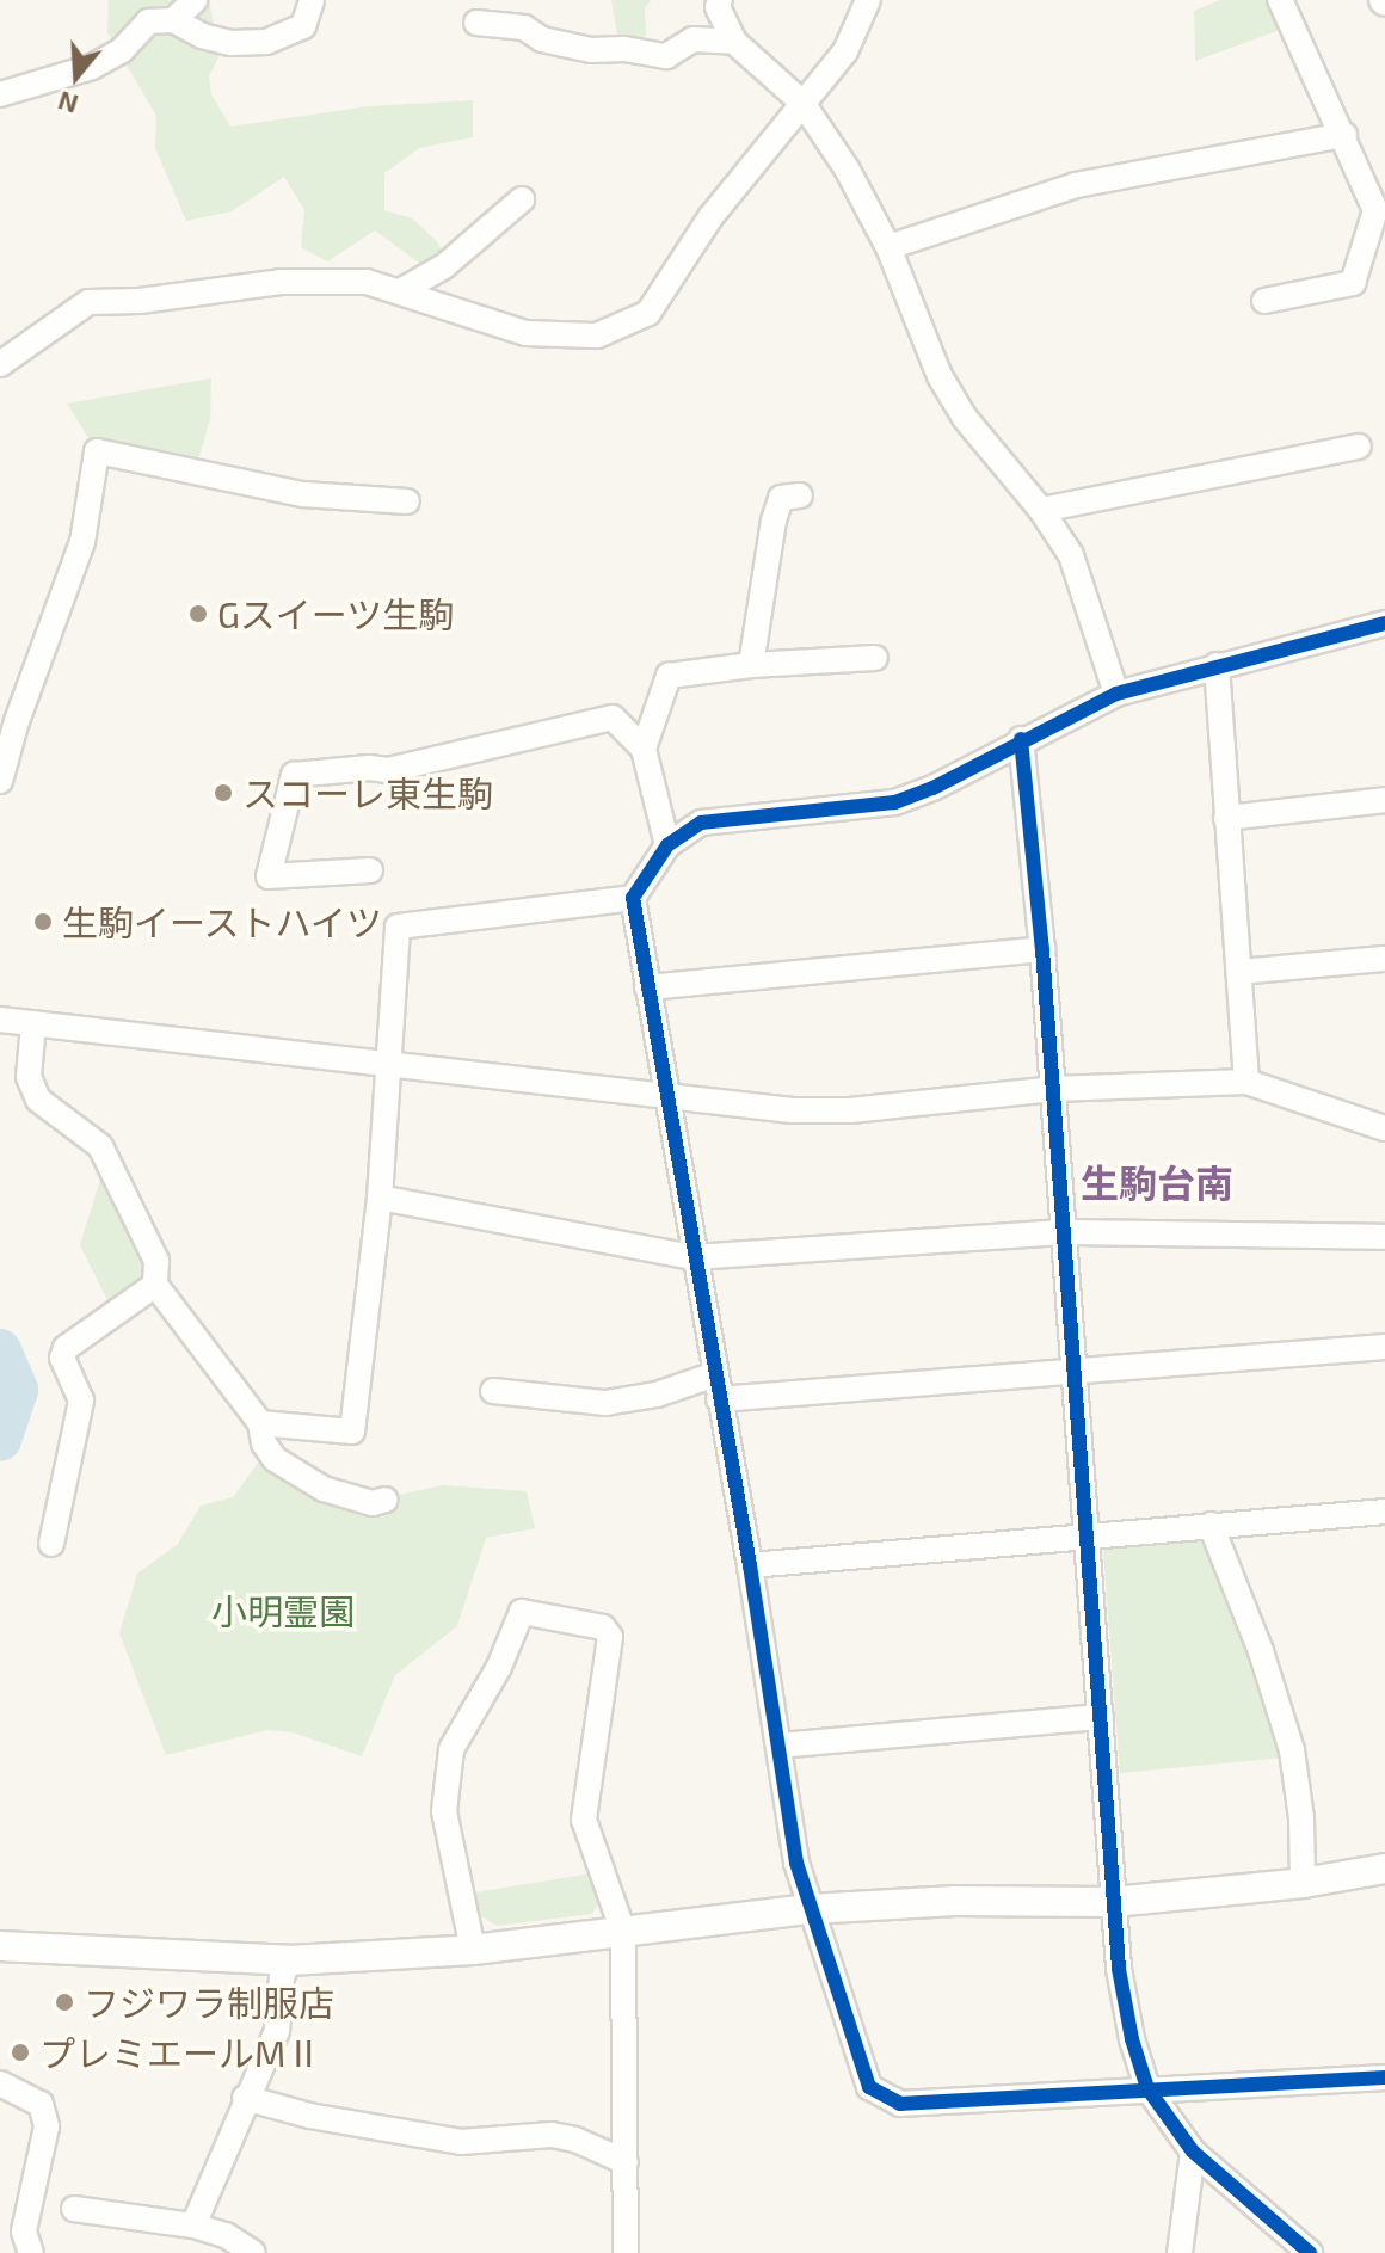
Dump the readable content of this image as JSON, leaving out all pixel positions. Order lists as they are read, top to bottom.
{
  "districts": ["生駒台南"],
  "parks": ["小明霊園"],
  "places": [
    "Gスイーツ生駒",
    "スコーレ東生駒",
    "生駒イーストハイツ",
    "フジワラ制服店",
    "プレミエールMⅡ"
  ],
  "north": "bottom"
}
